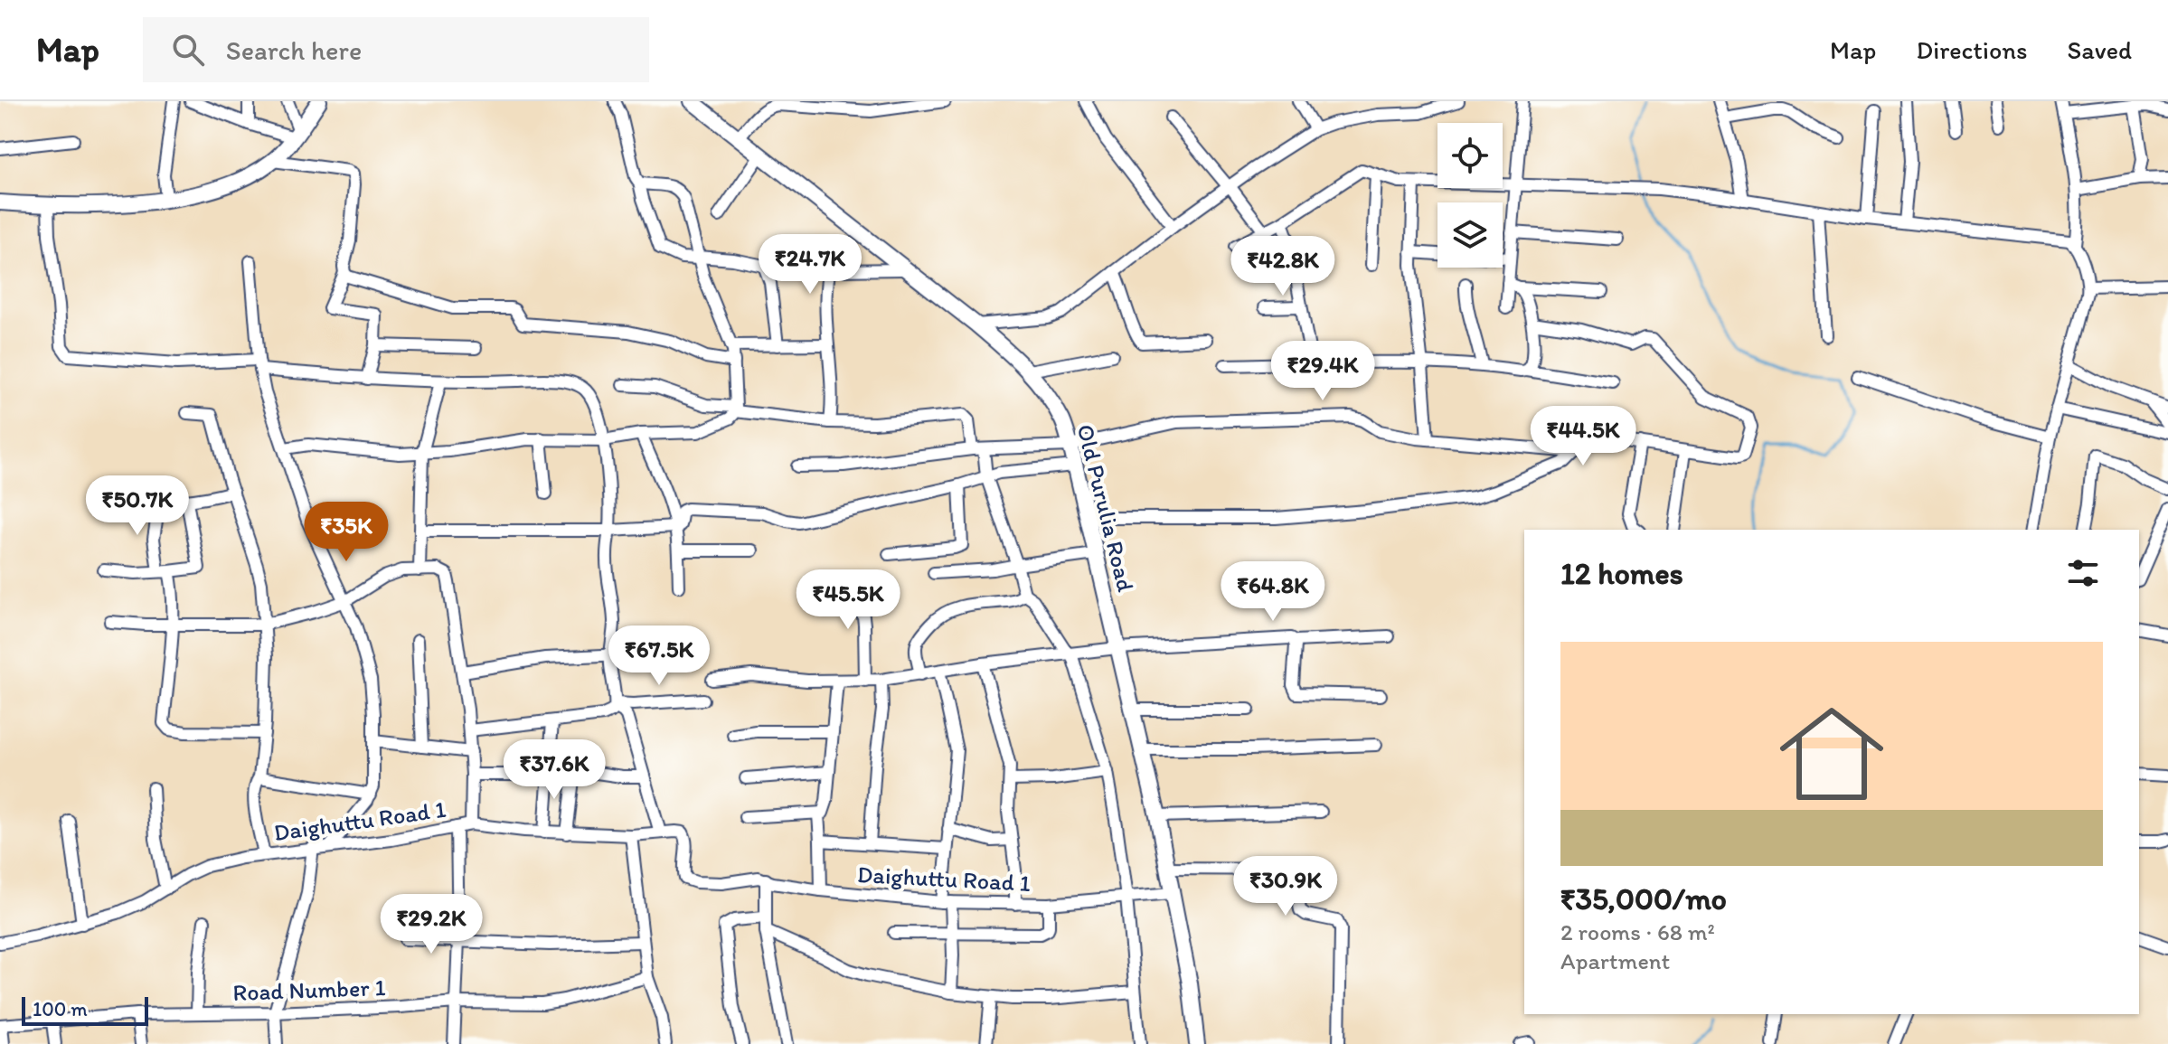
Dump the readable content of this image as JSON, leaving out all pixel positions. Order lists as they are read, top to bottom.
{
  "streets": {
    "main road": ["Old Purulia Road"],
    "street": ["Daighuttu Road 1", "Road Number 1"]
  },
  "crossings": [
    ["Old Purulia Road", "Daighuttu Road 1"]
  ],
  "scale_bar": "100 m",
  "page": {
    "header": "Map",
    "search": "Search here",
    "nav": ["Map", "Directions", "Saved"],
    "price": [
      "₹24.7K",
      "₹42.8K",
      "₹29.4K",
      "₹44.5K",
      "₹50.7K",
      "₹35K",
      "₹64.8K",
      "₹45.5K",
      "₹67.5K",
      "₹37.6K",
      "₹30.9K",
      "₹29.2K"
    ],
    "heading": "12 homes",
    "list": [
      {
        "name": "₹35,000/mo",
        "note": "2 rooms · 68 m² · Apartment"
      }
    ],
    "scale": "100 m"
  }
}
